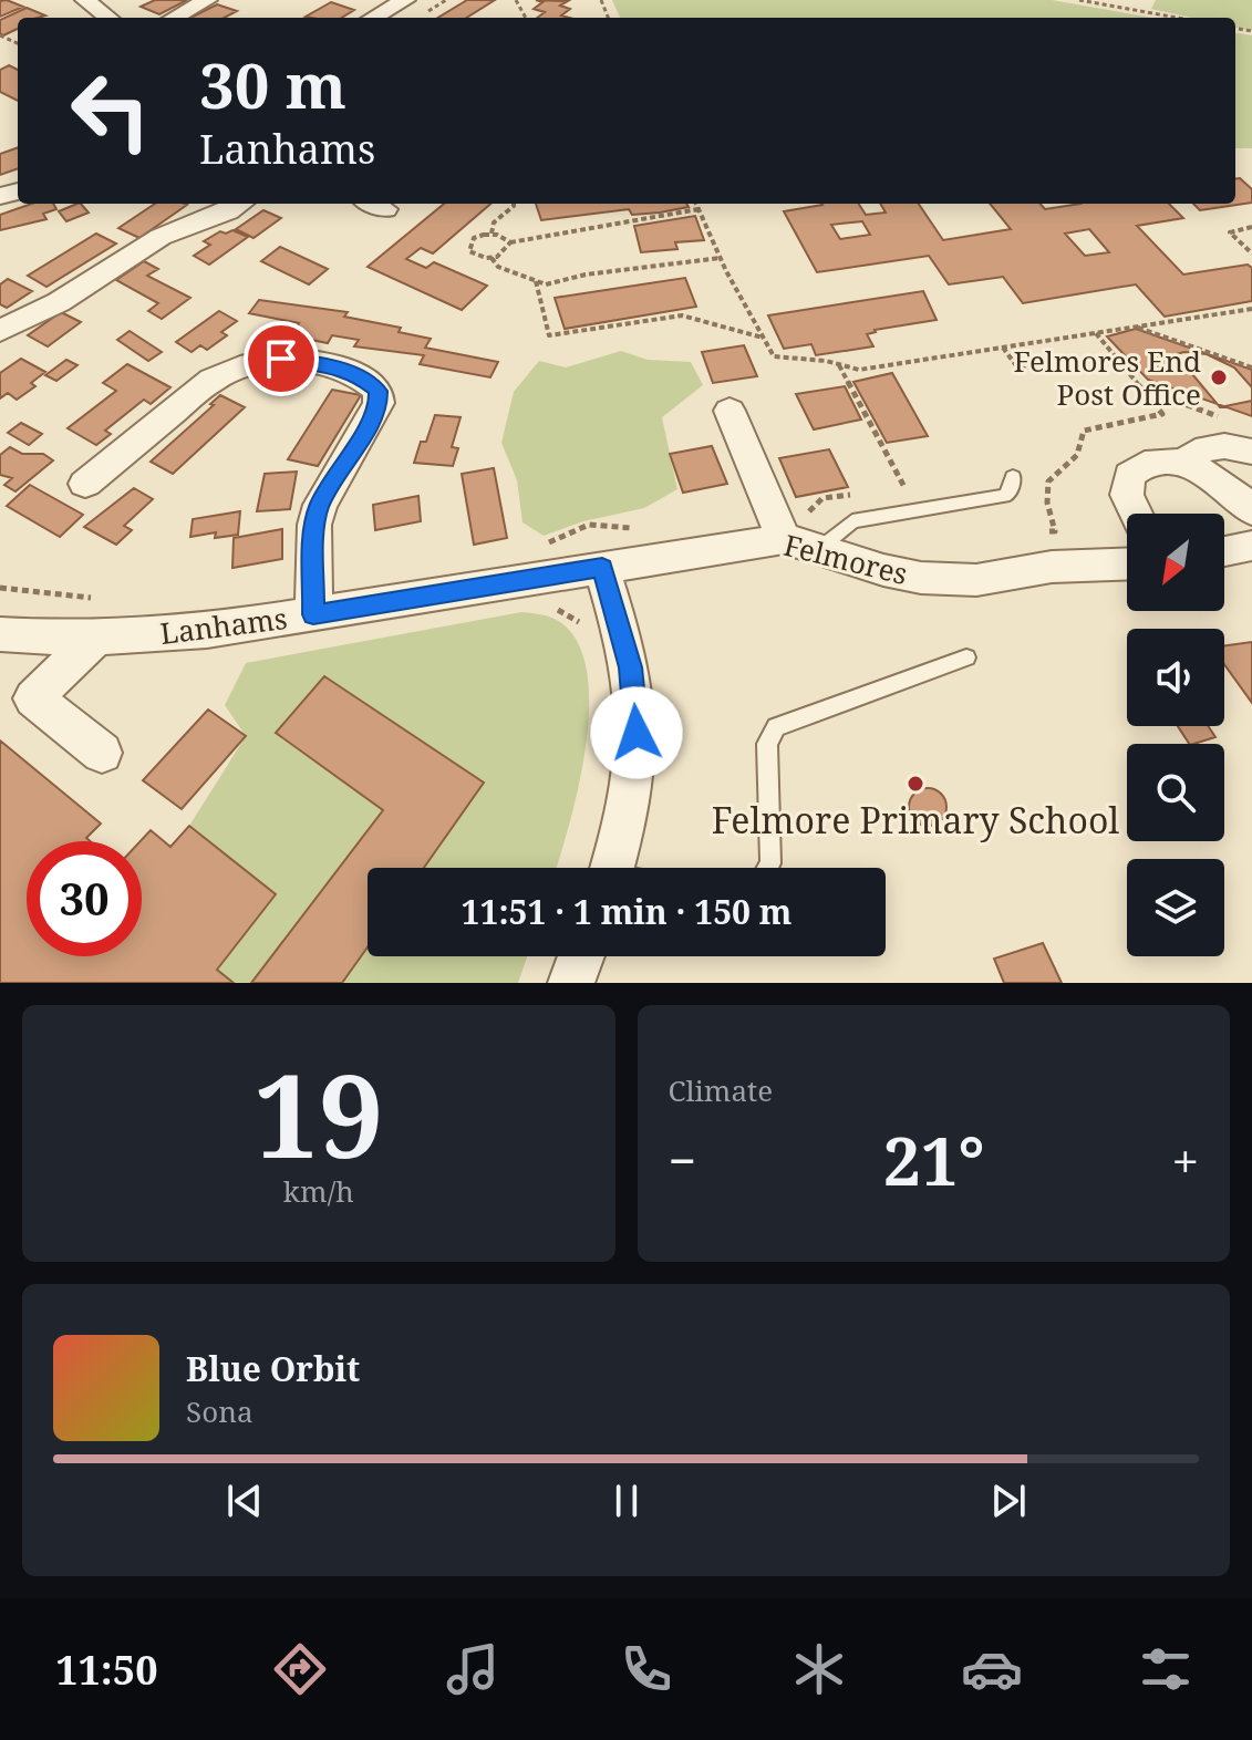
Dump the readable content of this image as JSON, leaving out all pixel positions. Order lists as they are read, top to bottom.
{
  "streets": {
    "street": ["Felmores", "Lanhams"]
  },
  "crossings": [
    ["Felmores", "Lanhams"]
  ],
  "places": ["Felmores End Post Office", "Felmore Primary School"],
  "north": "bottom left",
  "page": {
    "turn": ["30 m", "Lanhams"],
    "limit": "30",
    "trip": "11:51 · 1 min · 150 m",
    "tile": [
      ["19", "km/h"],
      "Climate"
    ],
    "heat": ["−", "21°", "+"],
    "song": ["Blue Orbit", "Sona"],
    "tabs": "11:50"
  }
}
